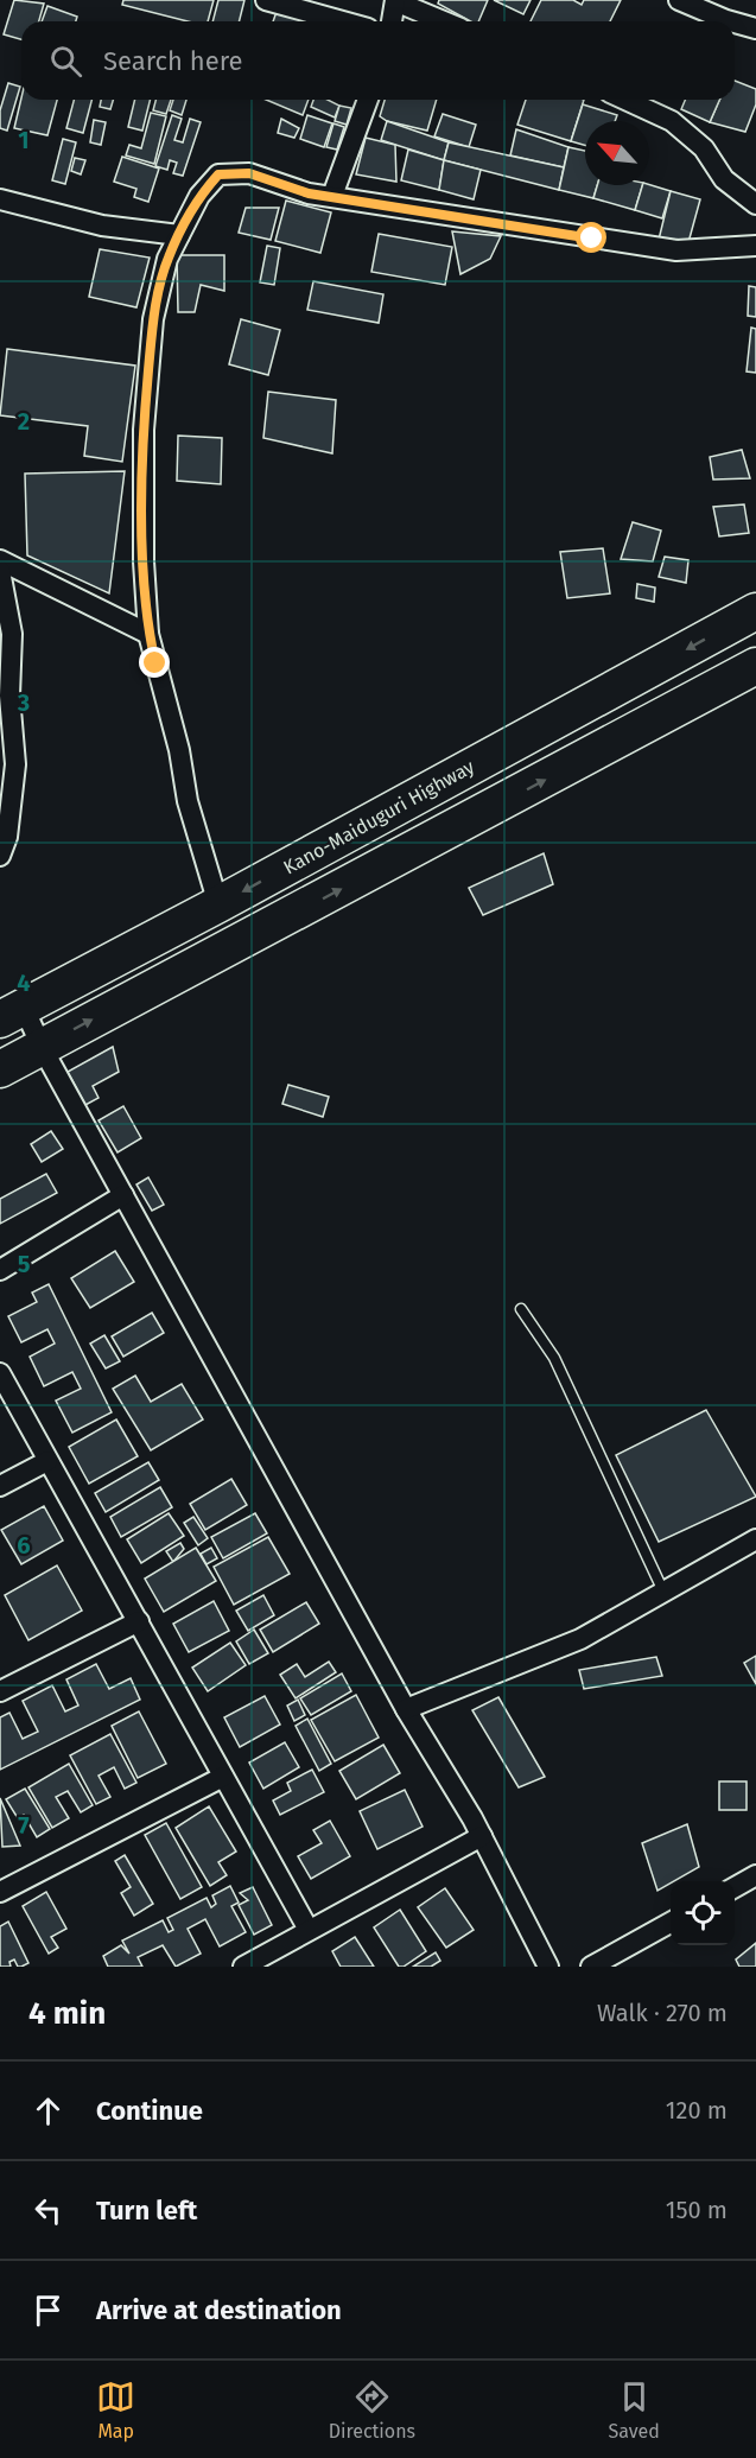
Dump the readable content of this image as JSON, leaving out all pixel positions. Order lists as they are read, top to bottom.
{
  "streets": {
    "highway": ["Kano-Maiduguri Highway"]
  },
  "north": "top left",
  "page": {
    "search": "Search here",
    "heading": ["4 min", "Walk · 270 m"],
    "list": [
      ["Continue", "120 m"],
      ["Turn left", "150 m"],
      "Arrive at destination"
    ],
    "nav": ["Map", "Directions", "Saved"]
  },
  "grid": {
    "rows": [
      "1",
      "2",
      "3",
      "4",
      "5",
      "6",
      "7"
    ]
  }
}
